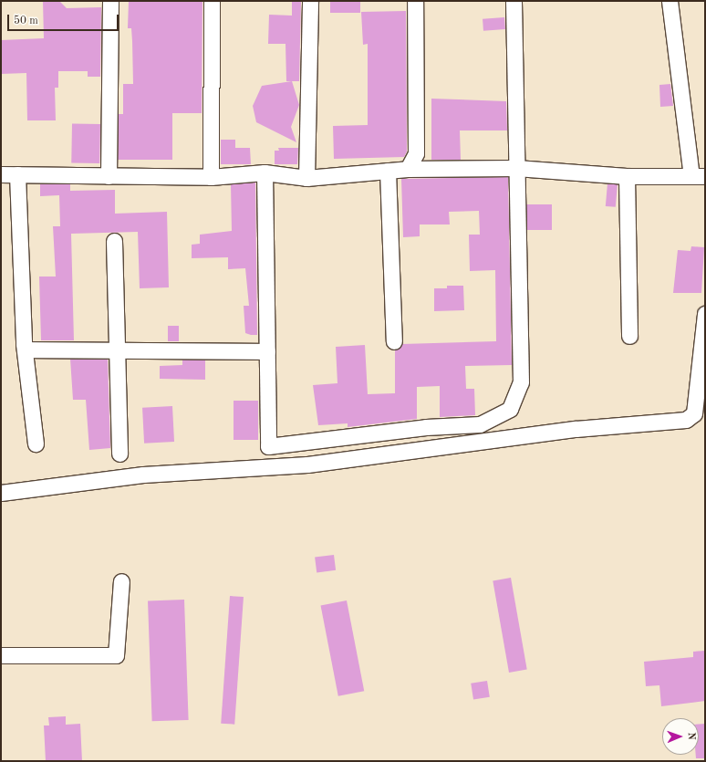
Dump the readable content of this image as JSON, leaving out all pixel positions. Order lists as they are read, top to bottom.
{
  "scale_bar": "50 m",
  "north": "right"
}
